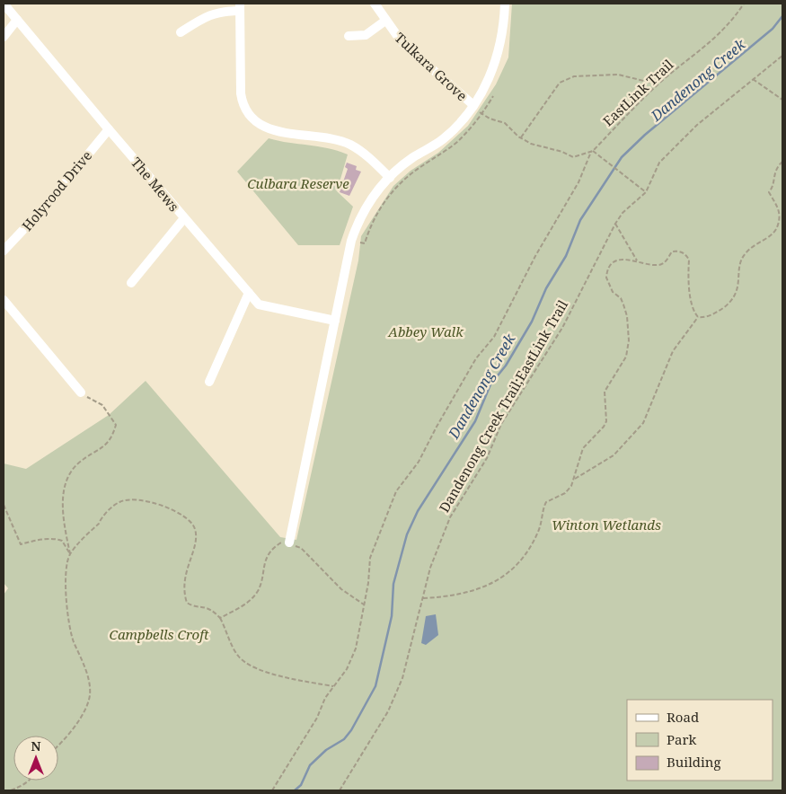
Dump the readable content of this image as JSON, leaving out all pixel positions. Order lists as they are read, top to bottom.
{
  "streets": {
    "street": ["Tulkara Grove", "The Mews", "Holyrood Drive"],
    "path": ["EastLink Trail", "Dandenong Creek Trail;EastLink Trail"]
  },
  "crossings": [
    ["The Mews", "Holyrood Drive"]
  ],
  "water": ["Dandenong Creek"],
  "parks": [
    "Culbara Reserve",
    "Abbey Walk",
    "Winton Wetlands",
    "Campbells Croft"
  ],
  "legend": ["Road", "Park", "Building"],
  "north": "top"
}
